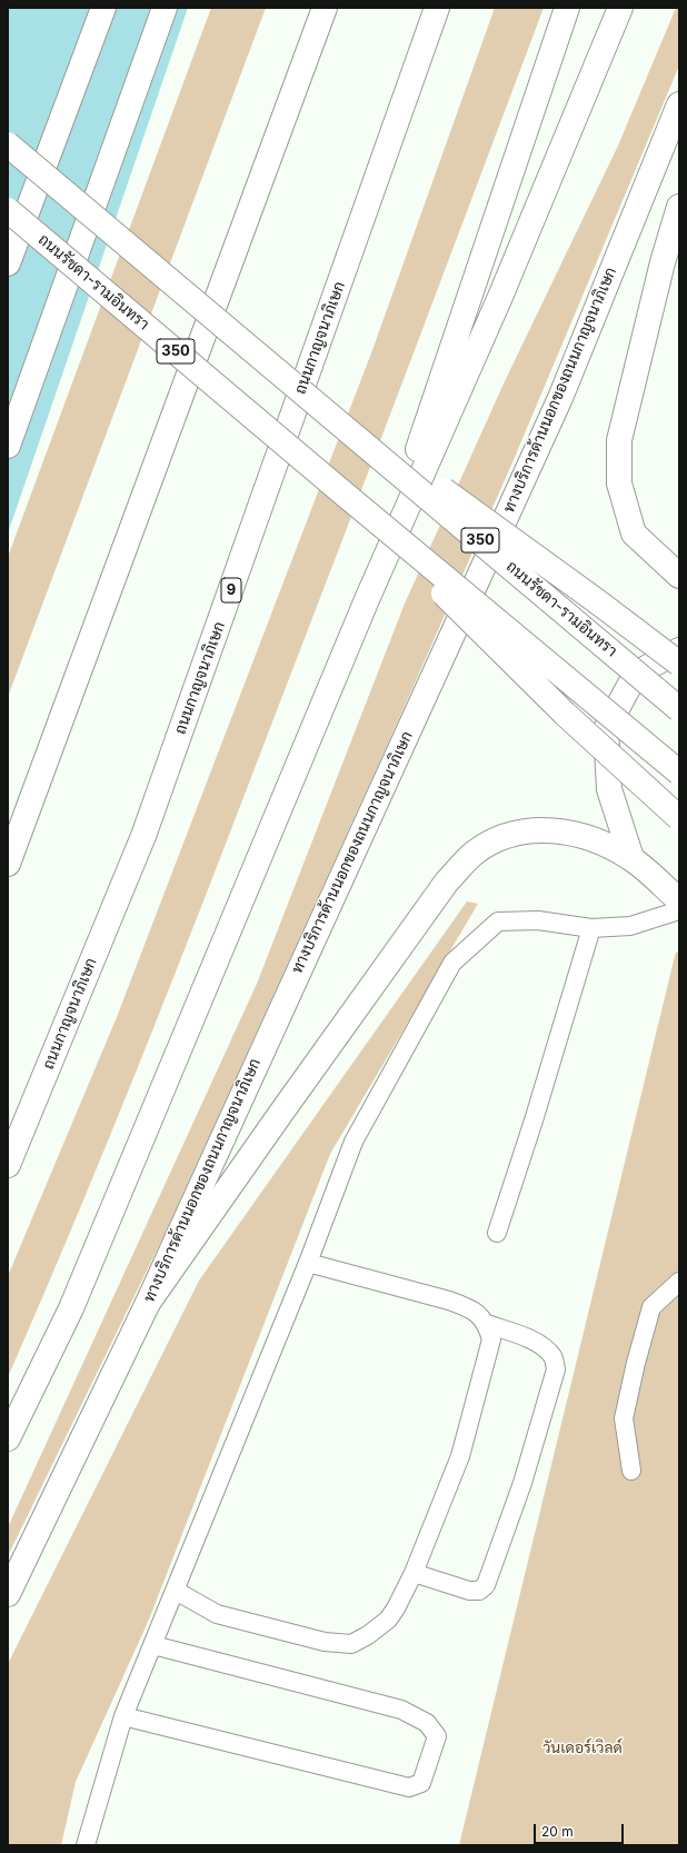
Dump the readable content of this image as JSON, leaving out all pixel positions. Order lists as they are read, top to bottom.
{
  "streets": {
    "main road": [
      "ถนนรัชดา-รามอินทรา",
      "ถนนกาญจนาภิเษก",
      "350",
      "ทางบริการด้านนอกของถนนกาญจนาภิเษก",
      "9"
    ]
  },
  "parks": ["วันเดอร์เวิลด์"],
  "scale_bar": "20 m"
}
